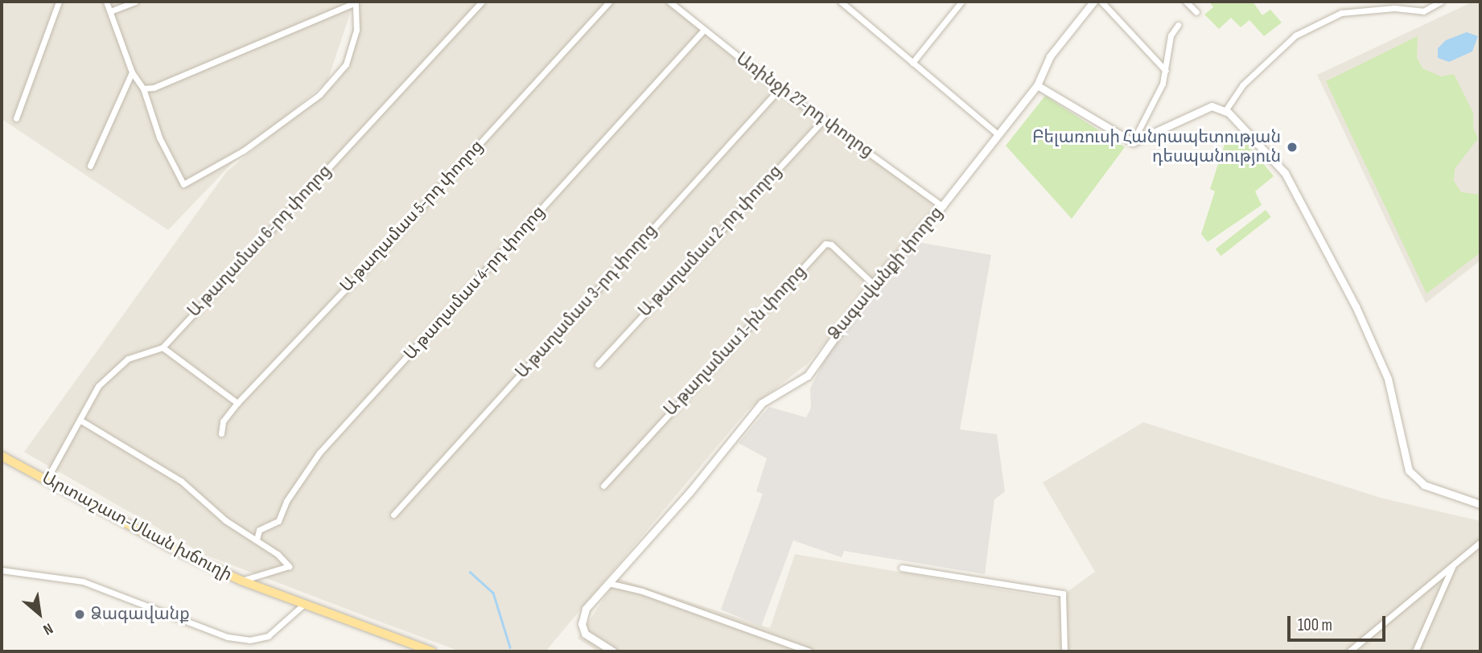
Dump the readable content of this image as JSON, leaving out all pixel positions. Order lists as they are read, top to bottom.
{
  "streets": {
    "main road": ["Արտաշատ-Սևան խճուղի"],
    "street": [
      "Առինջի 27-րդ փողոց",
      "Ա թաղամաս 5-րդ փողոց",
      "Ա թաղամաս 6-րդ փողոց",
      "Ա թաղամաս 2-րդ փողոց",
      "Ձագավանքի փողոց",
      "Ա թաղամաս 4-րդ փողոց",
      "Ա թաղամաս 3-րդ փողոց",
      "Ա թաղամաս 1-ին փողոց"
    ]
  },
  "crossings": [
    ["Առինջի 27-րդ փողոց", "Ա թաղամաս 2-րդ փողոց"],
    ["Առինջի 27-րդ փողոց", "Ձագավանքի փողոց"],
    ["Առինջի 27-րդ փողոց", "Ա թաղամաս 4-րդ փողոց"],
    ["Առինջի 27-րդ փողոց", "Ա թաղամաս 3-րդ փողոց"],
    ["Ա թաղամաս 6-րդ փողոց", "Արտաշատ-Սևան խճուղի"],
    ["Ձագավանքի փողոց", "Ա թաղամաս 1-ին փողոց"]
  ],
  "places": ["Բելառուսի Հանրապետության դեսպանություն", "Ձագավանք"],
  "scale_bar": "100 m",
  "north": "bottom right"
}
